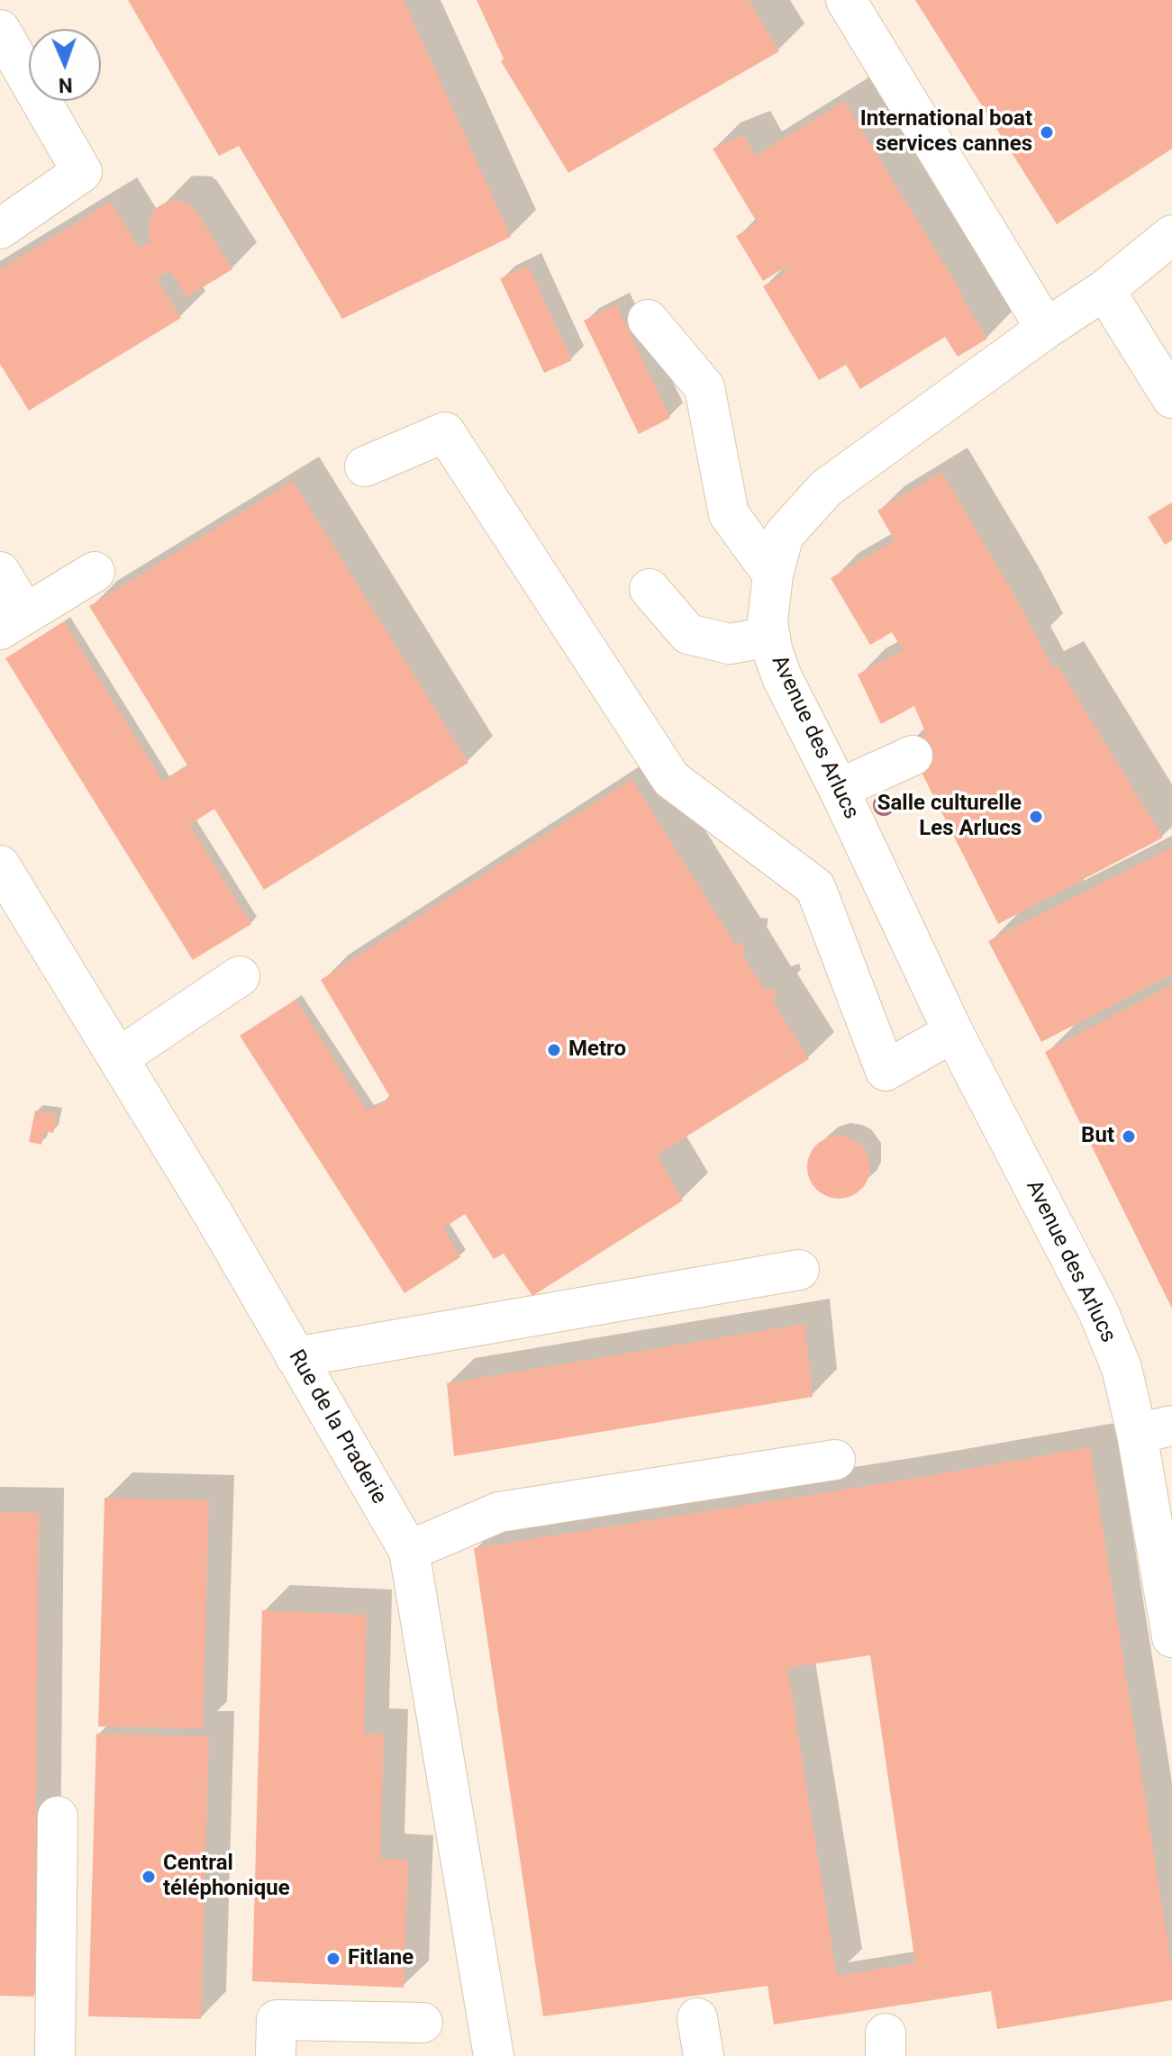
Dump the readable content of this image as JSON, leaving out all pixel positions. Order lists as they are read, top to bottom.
{
  "streets": {
    "street": ["Avenue des Arlucs", "Rue de la Praderie"]
  },
  "places": [
    "International boat services cannes",
    "Salle culturelle Les Arlucs",
    "Metro",
    "But",
    "Central téléphonique",
    "Fitlane"
  ],
  "north": "bottom"
}
